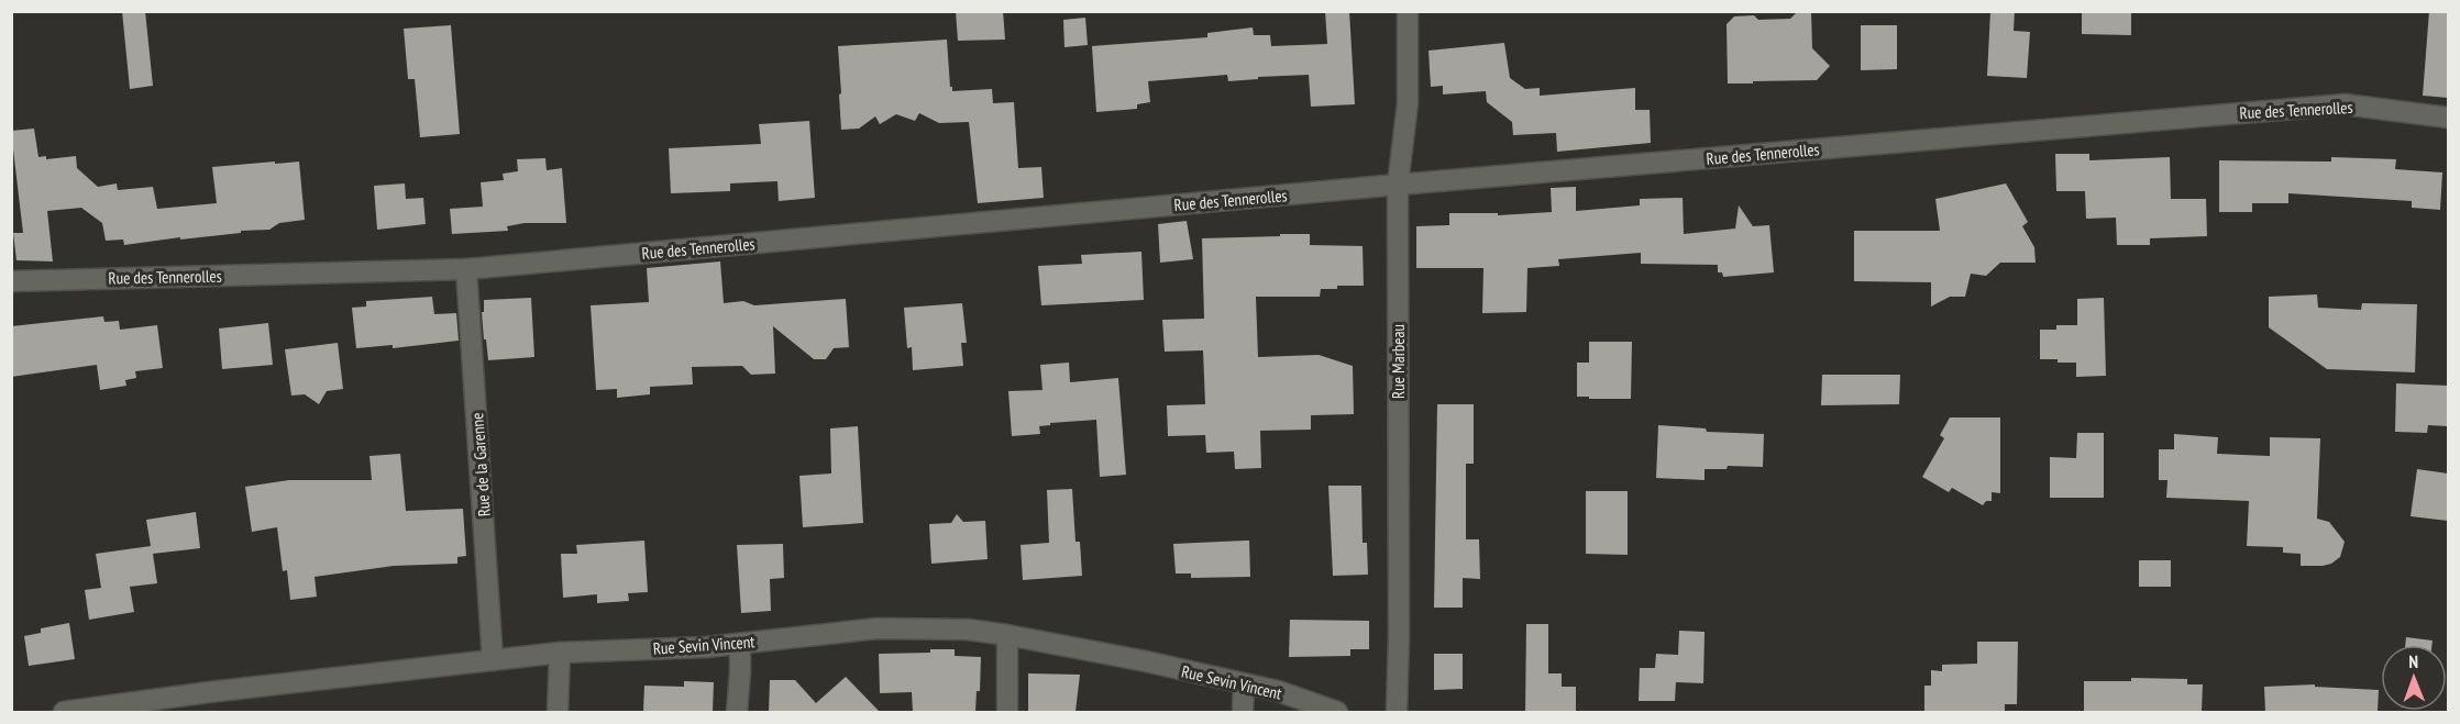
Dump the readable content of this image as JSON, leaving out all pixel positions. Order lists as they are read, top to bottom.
{
  "streets": {
    "street": [
      "Rue des Tennerolles",
      "Rue Marbeau",
      "Rue de la Garenne",
      "Rue Sevin Vincent"
    ]
  },
  "crossings": [
    ["Rue des Tennerolles", "Rue Marbeau"],
    ["Rue des Tennerolles", "Rue de la Garenne"],
    ["Rue de la Garenne", "Rue Sevin Vincent"]
  ],
  "north": "top"
}
